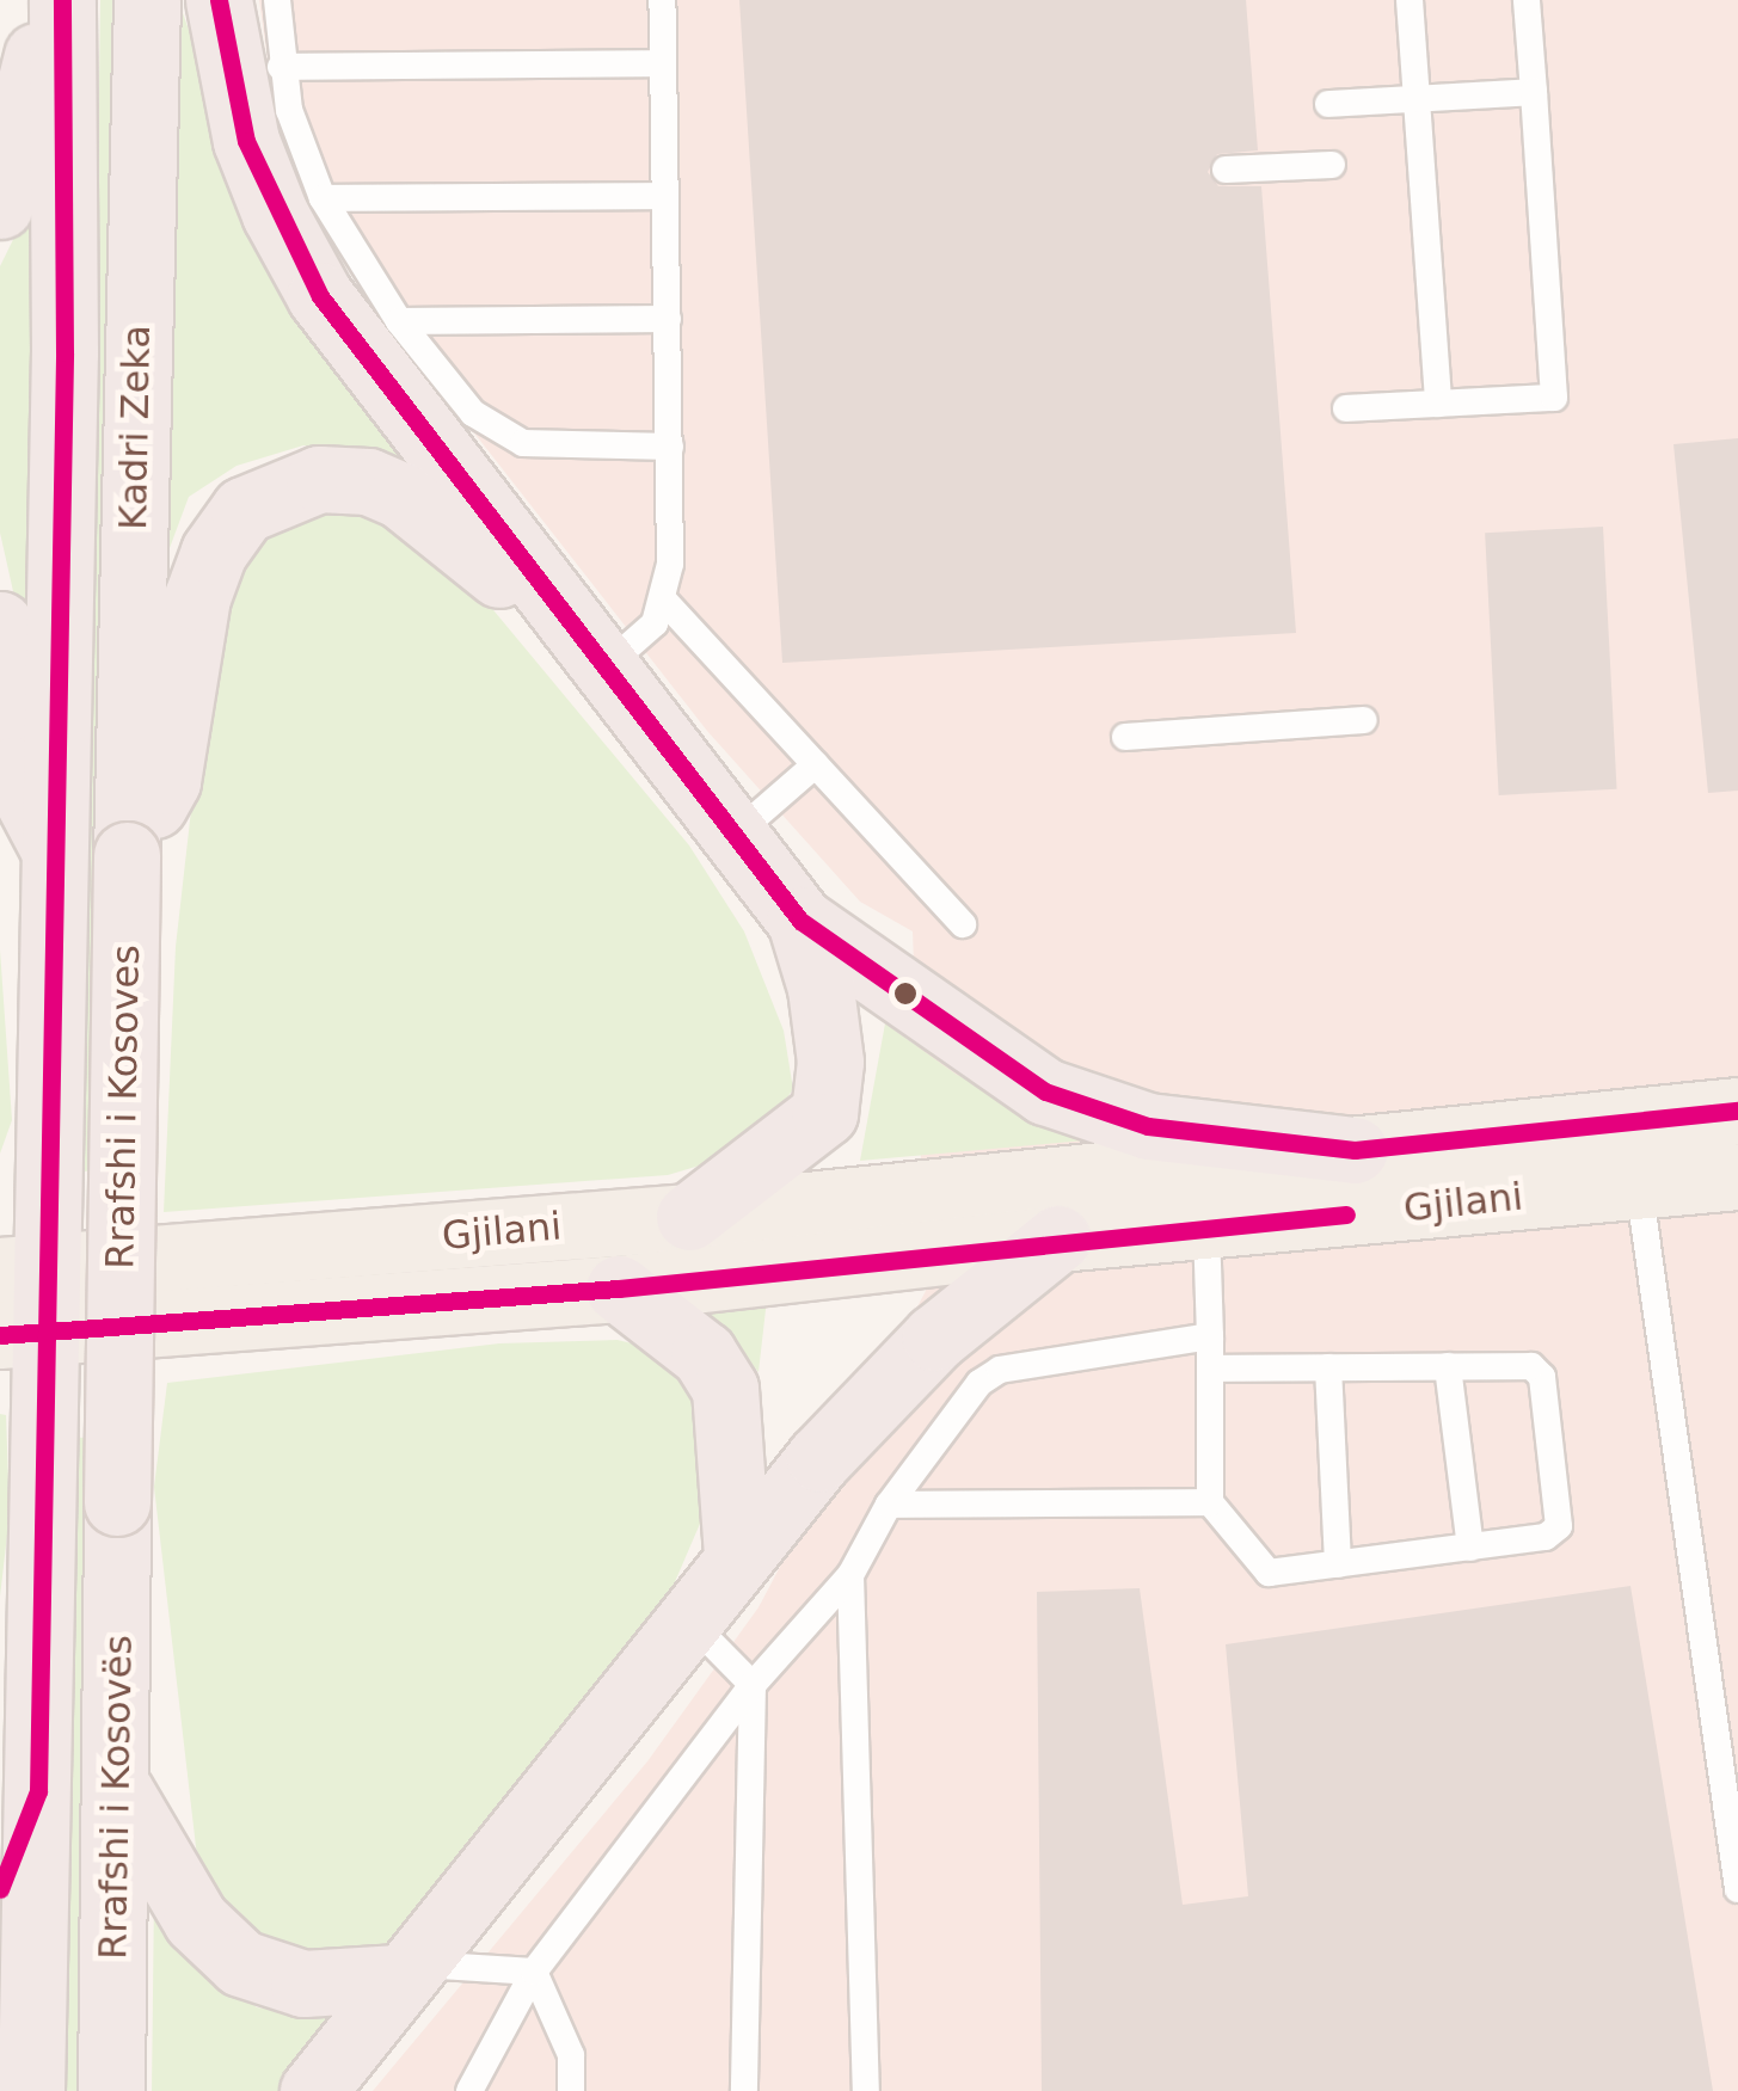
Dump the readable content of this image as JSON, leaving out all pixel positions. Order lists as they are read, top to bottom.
{
  "streets": {
    "highway": ["Kadri Zeka", "Rrafshi i Kosoves", "Rrafshi i Kosovës"],
    "main road": ["Gjilani"]
  },
  "crossings": [
    ["Kadri Zeka", "Rrafshi i Kosoves"],
    ["Rrafshi i Kosoves", "Gjilani"],
    ["Rrafshi i Kosoves", "Rrafshi i Kosovës"]
  ]
}
